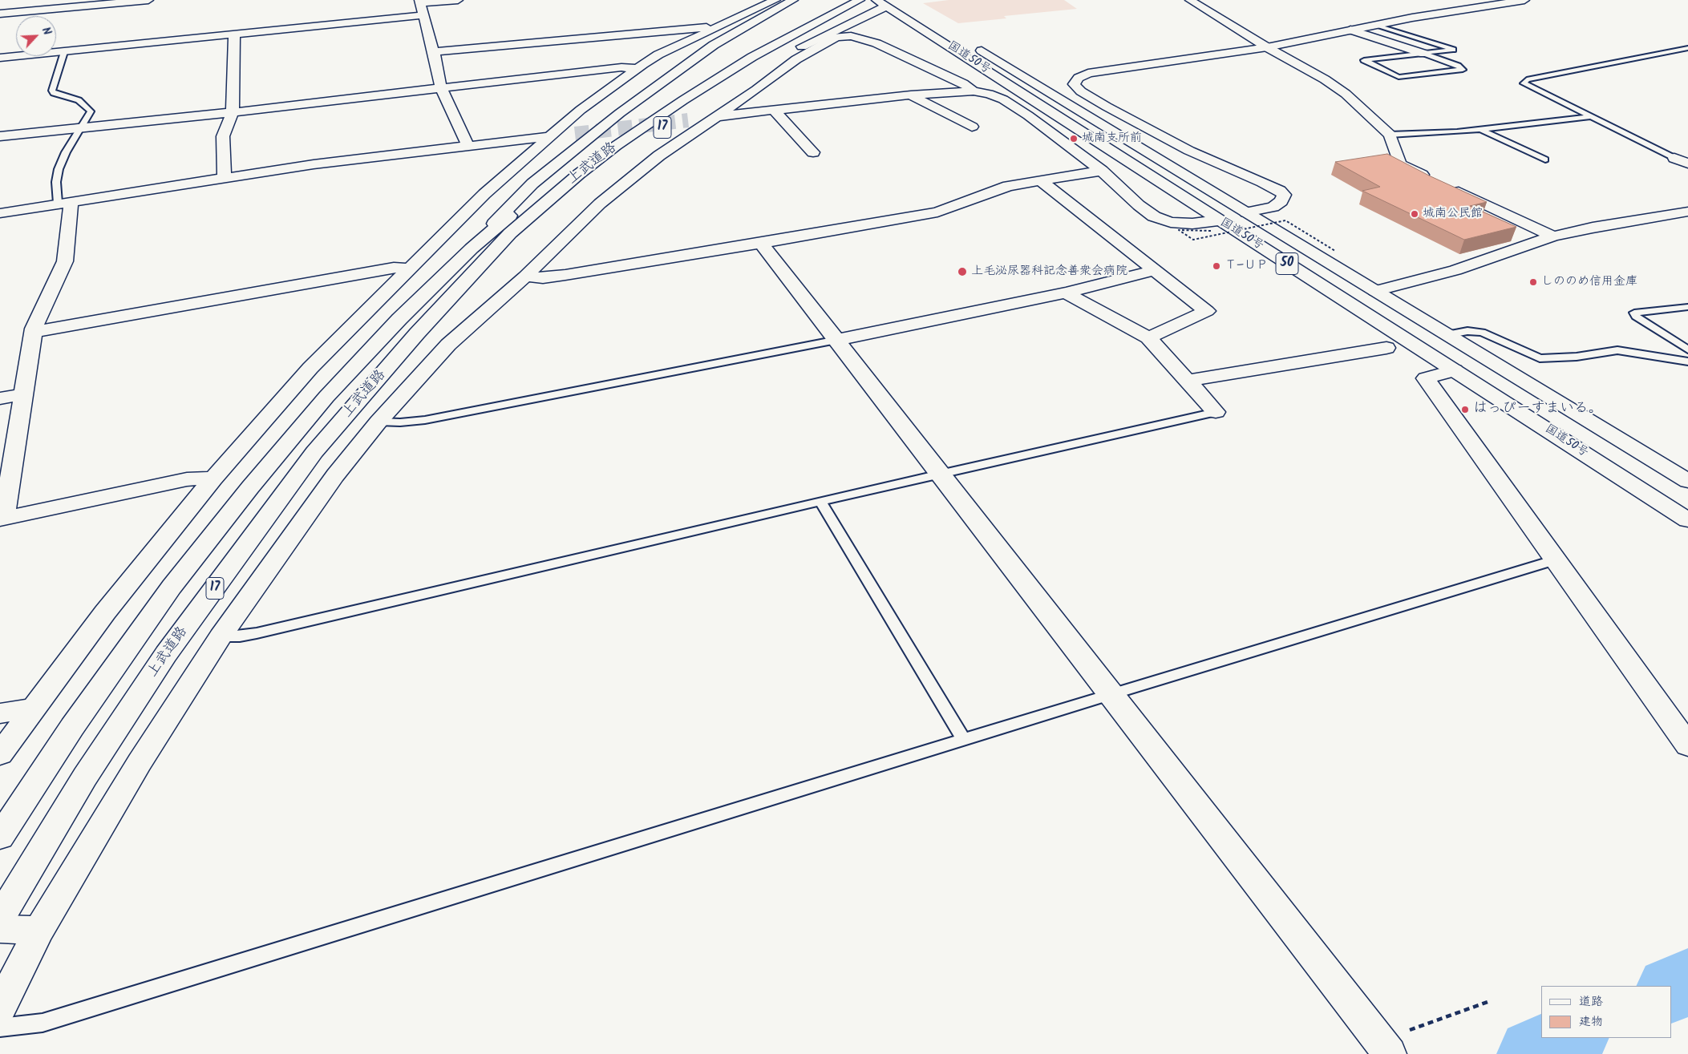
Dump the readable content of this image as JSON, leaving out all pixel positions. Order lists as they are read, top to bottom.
{
  "streets": {
    "main road": [
      "国道50号",
      "17",
      "上武道路",
      "50"
    ]
  },
  "crossings": [
    ["17", "上武道路"]
  ],
  "places": [
    "城南支所前",
    "城南公民館",
    "Ｔ−ＵＰ",
    "上毛泌尿器科記念善衆会病院",
    "しののめ信用金庫",
    "はっぴーすまいる。"
  ],
  "legend": ["道路", "建物"],
  "north": "top right"
}
